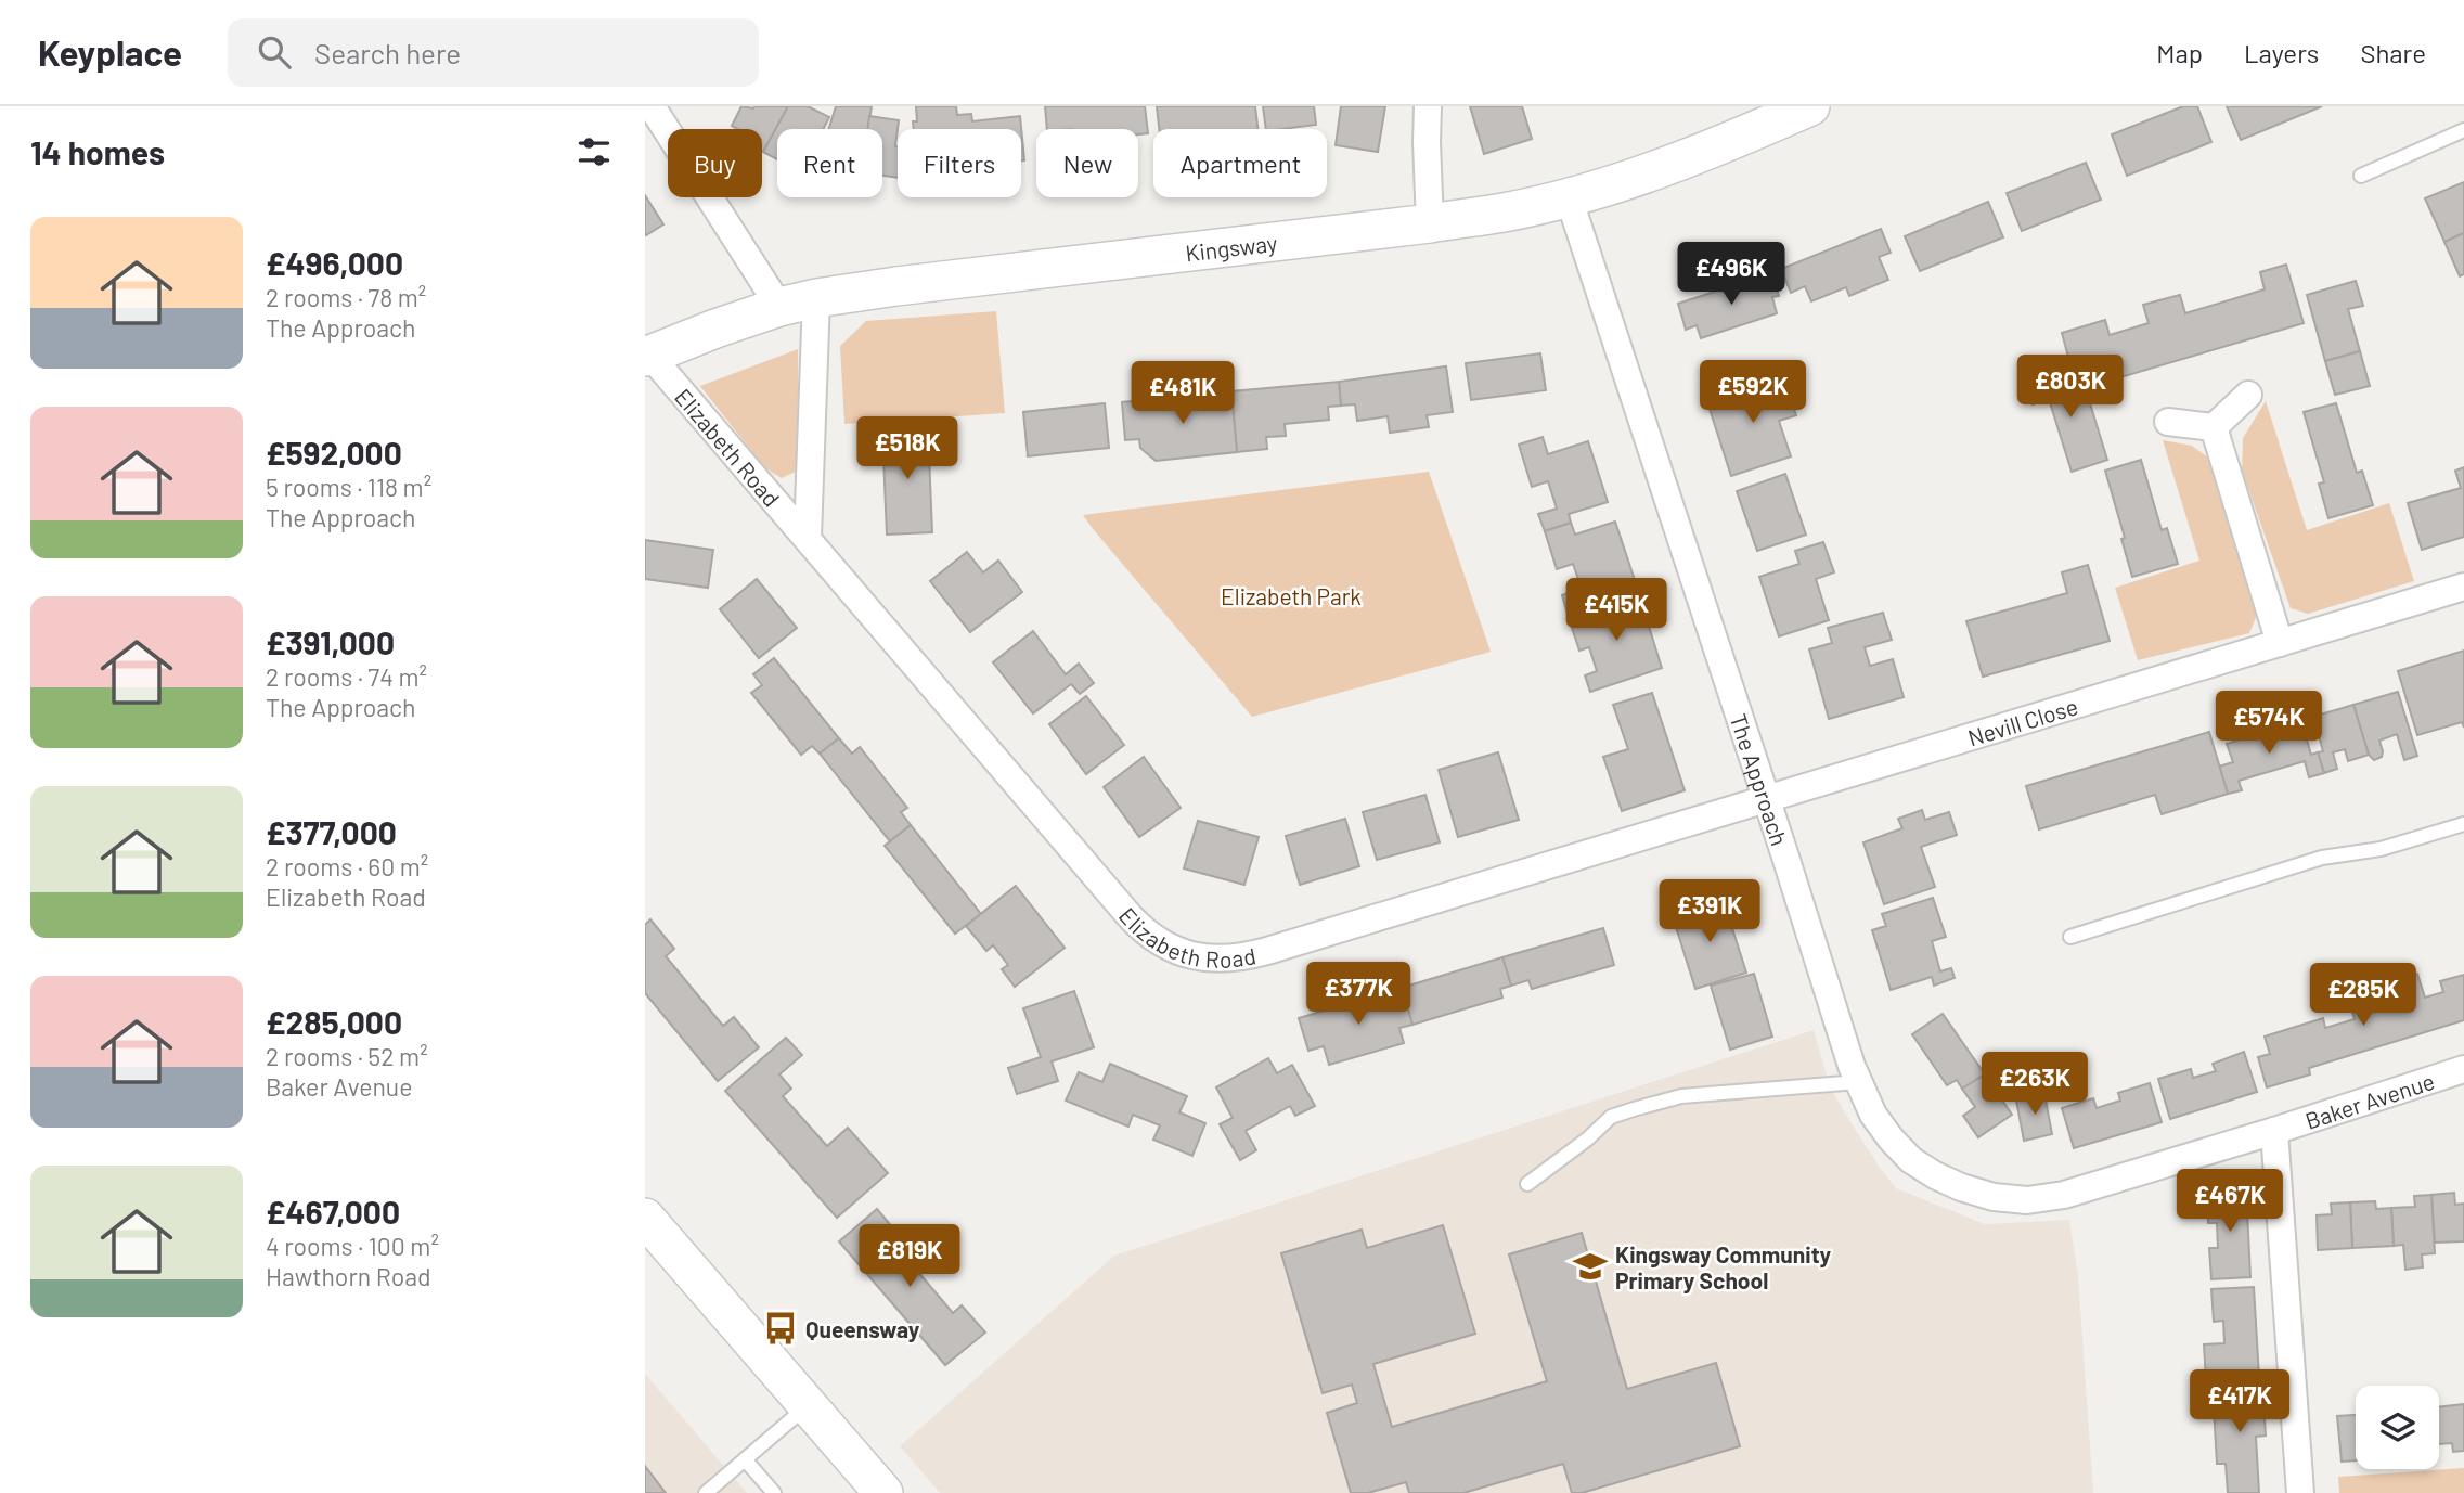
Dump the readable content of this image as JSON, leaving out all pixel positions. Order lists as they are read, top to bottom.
{
  "streets": {
    "street": [
      "Kingsway",
      "Elizabeth Road",
      "Nevill Close",
      "The Approach",
      "Baker Avenue"
    ]
  },
  "crossings": [
    ["Kingsway", "Elizabeth Road"],
    ["Kingsway", "The Approach"],
    ["Elizabeth Road", "Nevill Close"],
    ["Elizabeth Road", "The Approach"],
    ["Nevill Close", "The Approach"],
    ["The Approach", "Baker Avenue"]
  ],
  "parks": ["Elizabeth Park"],
  "places": {
    "school or university": ["Kingsway Community Primary School"],
    "bus stop": ["Queensway"]
  },
  "page": {
    "header": "Keyplace",
    "search": "Search here",
    "nav": ["Map", "Layers", "Share"],
    "heading": "14 homes",
    "chip": [
      "Buy",
      "Rent",
      "Filters",
      "New",
      "Apartment"
    ],
    "list": [
      {
        "name": "£496,000",
        "note": "2 rooms · 78 m² · The Approach"
      },
      {
        "name": "£592,000",
        "note": "5 rooms · 118 m² · The Approach"
      },
      {
        "name": "£391,000",
        "note": "2 rooms · 74 m² · The Approach"
      },
      {
        "name": "£377,000",
        "note": "2 rooms · 60 m² · Elizabeth Road"
      },
      {
        "name": "£285,000",
        "note": "2 rooms · 52 m² · Baker Avenue"
      },
      {
        "name": "£467,000",
        "note": "4 rooms · 100 m² · Hawthorn Road"
      }
    ],
    "price": [
      "£496K",
      "£803K",
      "£592K",
      "£481K",
      "£518K",
      "£415K",
      "£574K",
      "£391K",
      "£377K",
      "£285K",
      "£263K",
      "£467K",
      "£819K",
      "£417K"
    ]
  }
}
